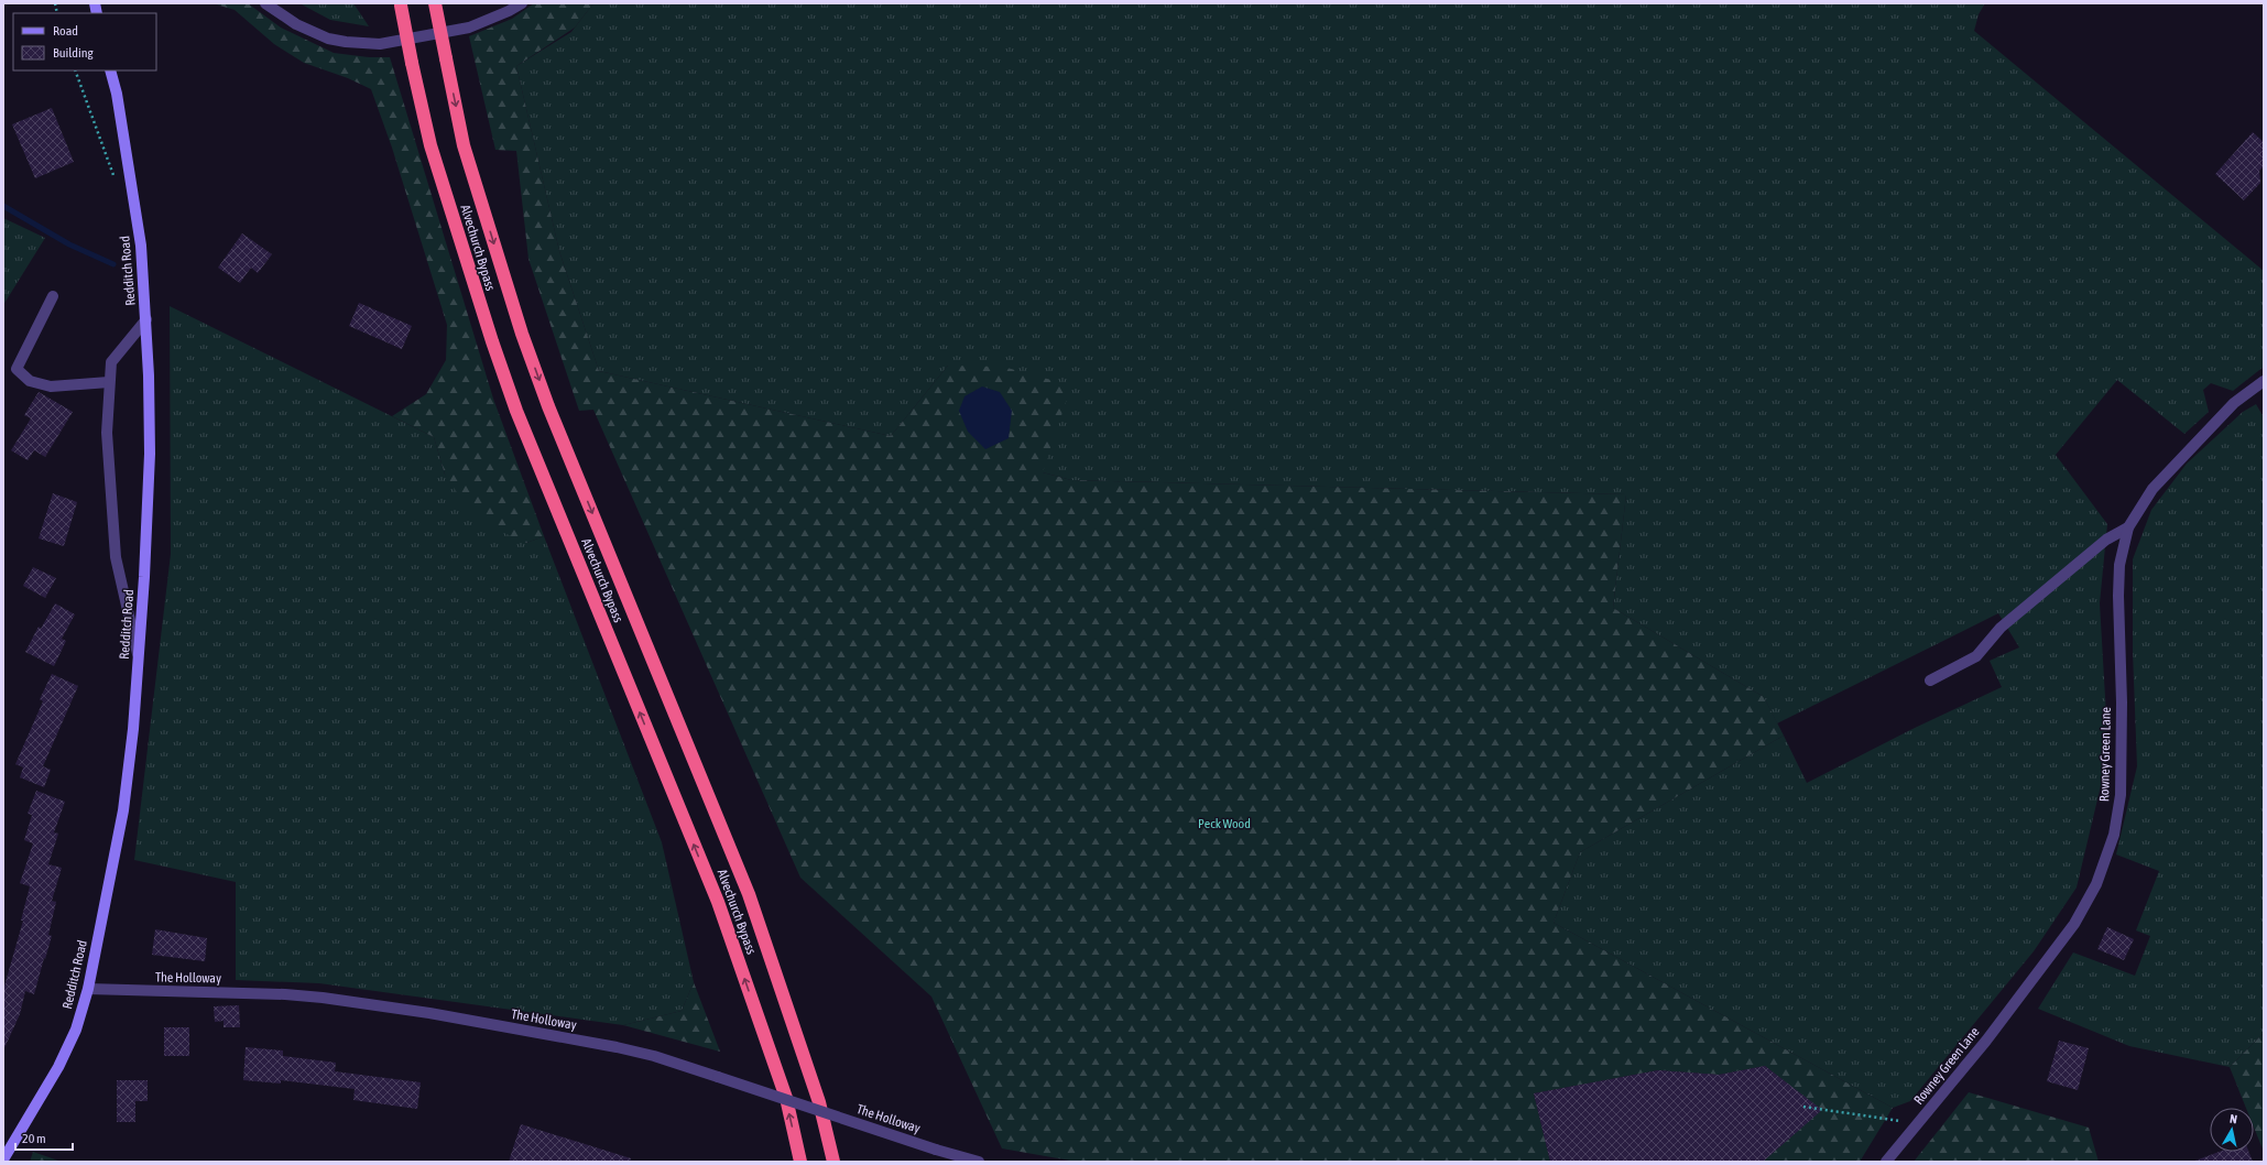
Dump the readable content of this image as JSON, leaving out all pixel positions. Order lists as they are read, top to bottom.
{
  "streets": {
    "highway": ["Alvechurch Bypass"],
    "main road": ["Redditch Road"],
    "street": ["Rowney Green Lane", "The Holloway"]
  },
  "crossings": [
    ["Redditch Road", "The Holloway"]
  ],
  "parks": ["Peck Wood"],
  "legend": ["Road", "Building"],
  "scale_bar": "20 m",
  "north": "top"
}
